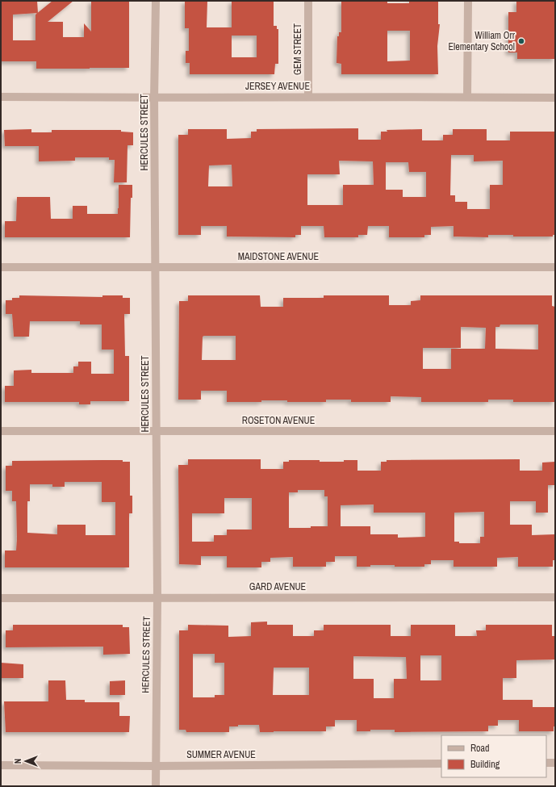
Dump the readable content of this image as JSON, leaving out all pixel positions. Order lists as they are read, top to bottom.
{
  "streets": {
    "street": [
      "GEM STREET",
      "JERSEY AVENUE",
      "HERCULES STREET",
      "MAIDSTONE AVENUE",
      "ROSETON AVENUE",
      "GARD AVENUE",
      "SUMMER AVENUE"
    ]
  },
  "crossings": [
    ["GEM STREET", "JERSEY AVENUE"],
    ["JERSEY AVENUE", "HERCULES STREET"],
    ["HERCULES STREET", "MAIDSTONE AVENUE"],
    ["HERCULES STREET", "ROSETON AVENUE"],
    ["HERCULES STREET", "GARD AVENUE"],
    ["HERCULES STREET", "SUMMER AVENUE"]
  ],
  "places": ["William Orr Elementary School"],
  "legend": ["Road", "Building"],
  "north": "left"
}
